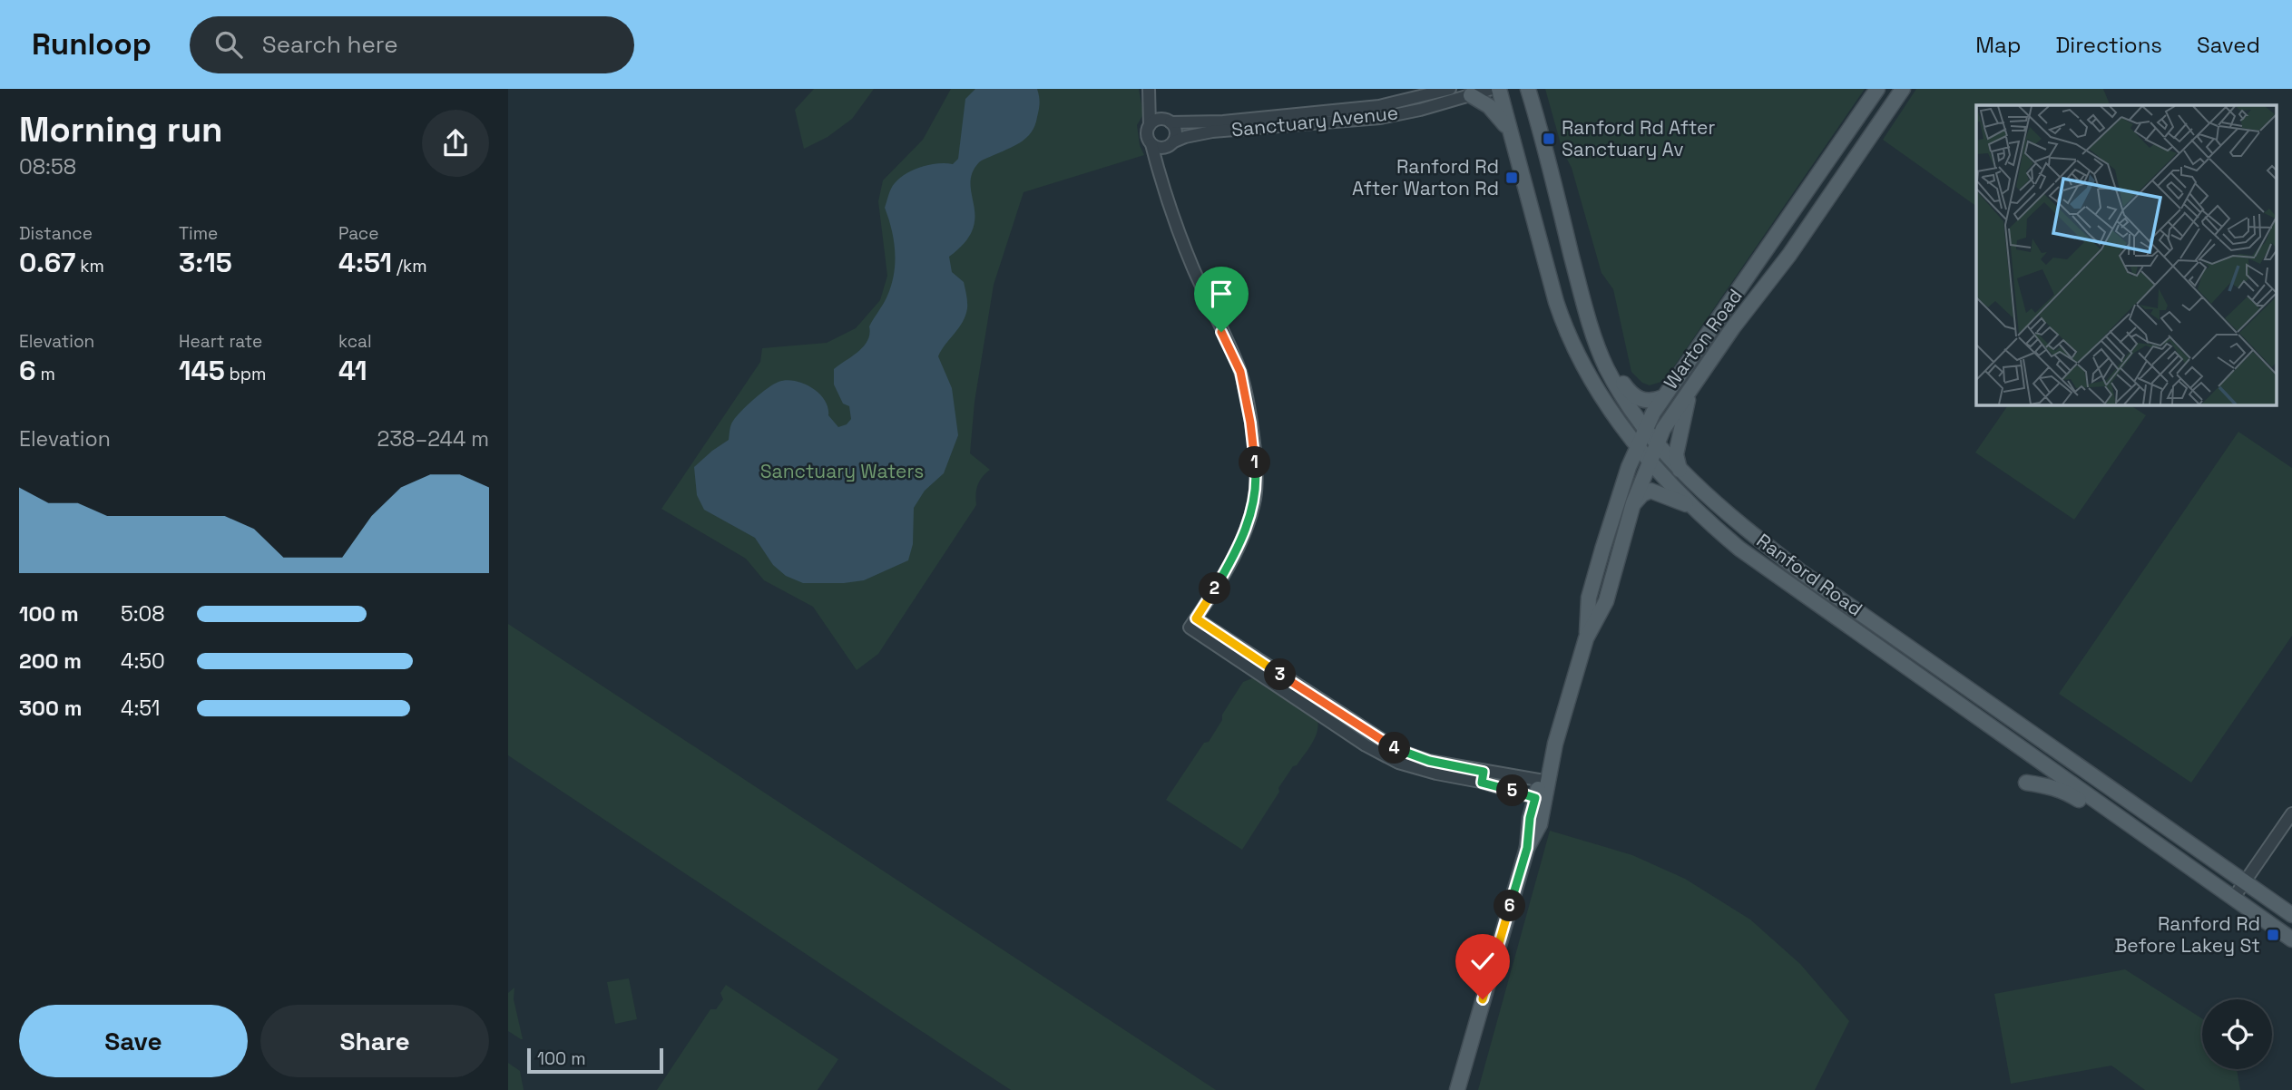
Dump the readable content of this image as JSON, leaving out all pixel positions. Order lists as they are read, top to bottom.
{
  "streets": {
    "main road": ["Warton Road", "Ranford Road"],
    "street": ["Sanctuary Avenue"]
  },
  "crossings": [
    ["Warton Road", "Ranford Road"]
  ],
  "parks": ["Sanctuary Waters"],
  "places": {
    "transit": ["Ranford Rd After Sanctuary Av", "Ranford Rd After Warton Rd", "Ranford Rd Before Lakey St"]
  },
  "scale_bar": "100 m",
  "page": {
    "header": "Runloop",
    "search": "Search here",
    "nav": ["Map", "Directions", "Saved"],
    "heading": ["Morning run", "08:58"],
    "stats": [
      ["Distance", "0.67 km"],
      ["Time", "3:15"],
      ["Pace", "4:51 /km"],
      ["Elevation", "6 m"],
      ["Heart rate", "145 bpm"],
      ["kcal", "41"]
    ],
    "chart": ["Elevation", "238–244 m"],
    "pins": [
      "1",
      "2",
      "3",
      "4",
      "5",
      "6"
    ],
    "list": [
      {
        "name": "100 m",
        "note": "5:08"
      },
      {
        "name": "200 m",
        "note": "4:50"
      },
      {
        "name": "300 m",
        "note": "4:51"
      }
    ],
    "buttons": ["Save", "Share"],
    "scale": "100 m"
  }
}
